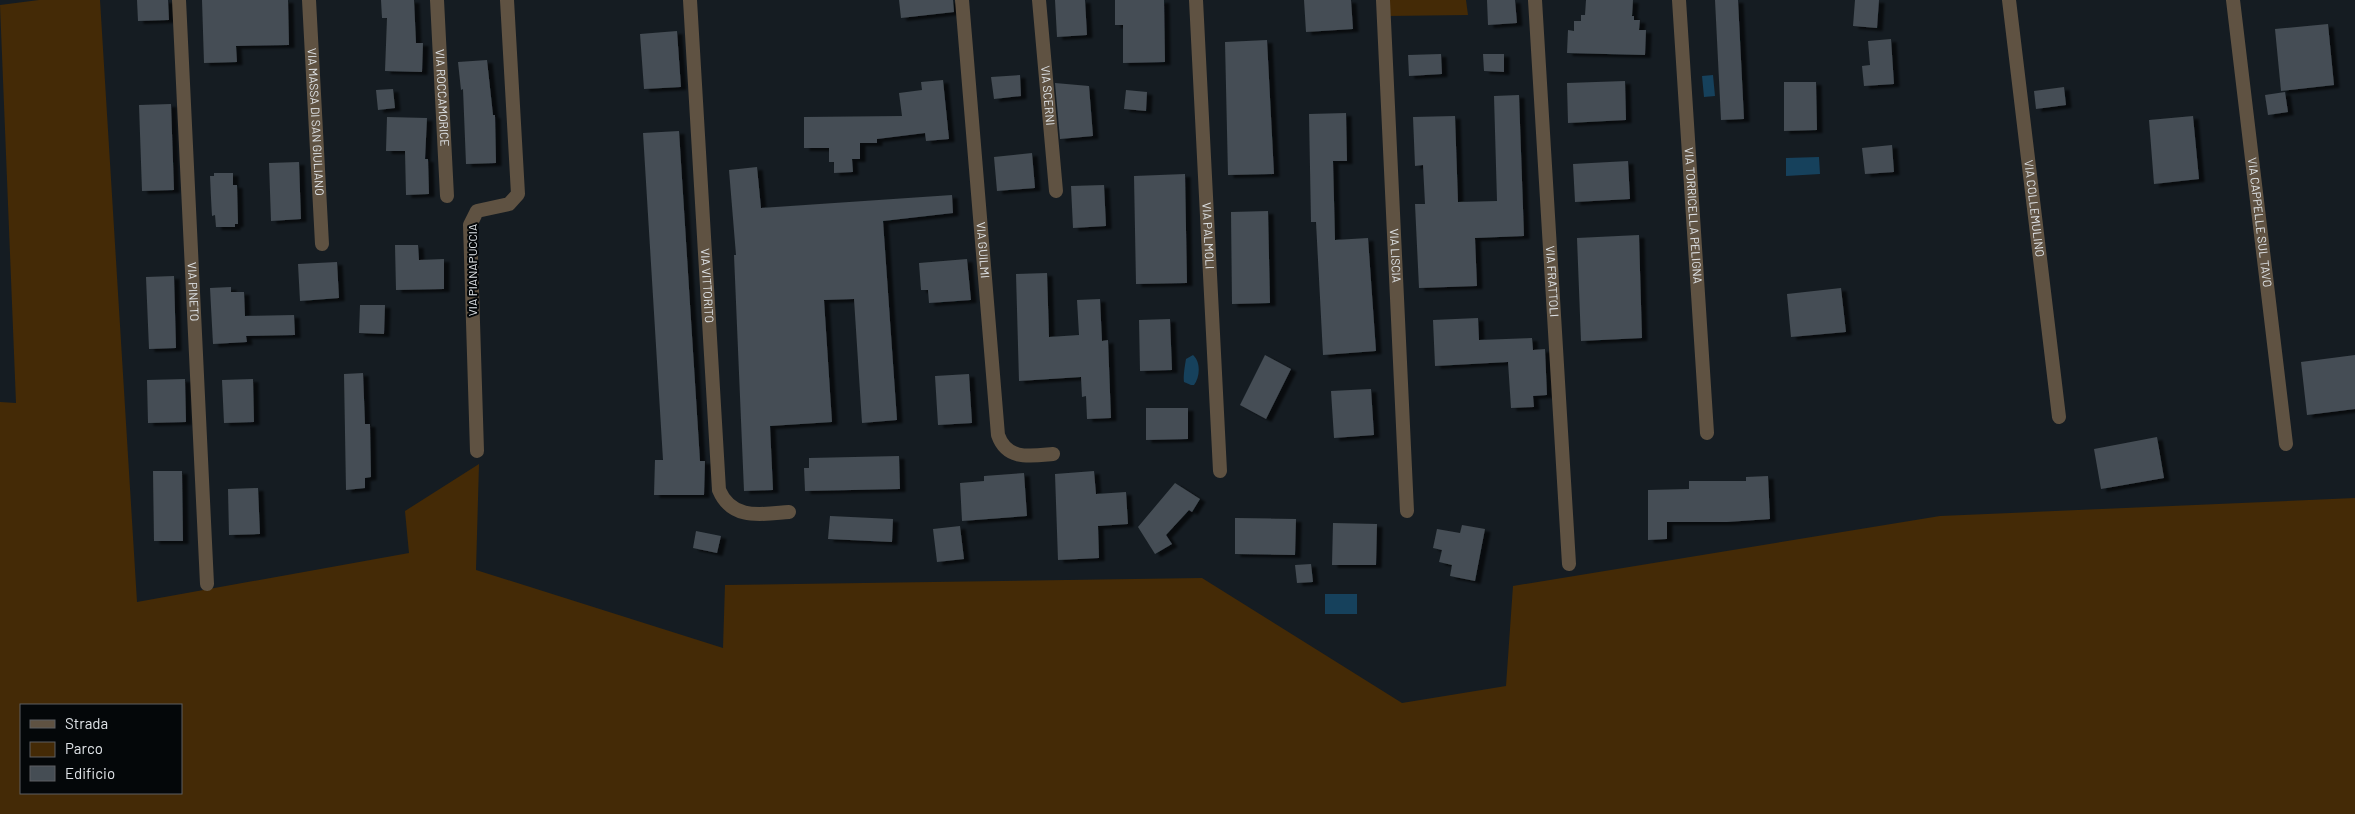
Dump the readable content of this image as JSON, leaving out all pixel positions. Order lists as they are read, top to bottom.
{
  "streets": {
    "street": [
      "VIA SCERNI",
      "VIA ROCCAMORICE",
      "VIA MASSA DI SAN GIULIANO",
      "VIA COLLEMULINO",
      "VIA TORRICELLA PELIGNA",
      "VIA CAPPELLE SUL TAVO",
      "VIA PALMOLI",
      "VIA GUILMI",
      "VIA LISCIA",
      "VIA PIANAPUCCIA",
      "VIA FRATTOLI",
      "VIA VITTORITO",
      "VIA PINETO"
    ]
  },
  "legend": ["Strada", "Parco", "Edificio"]
}
